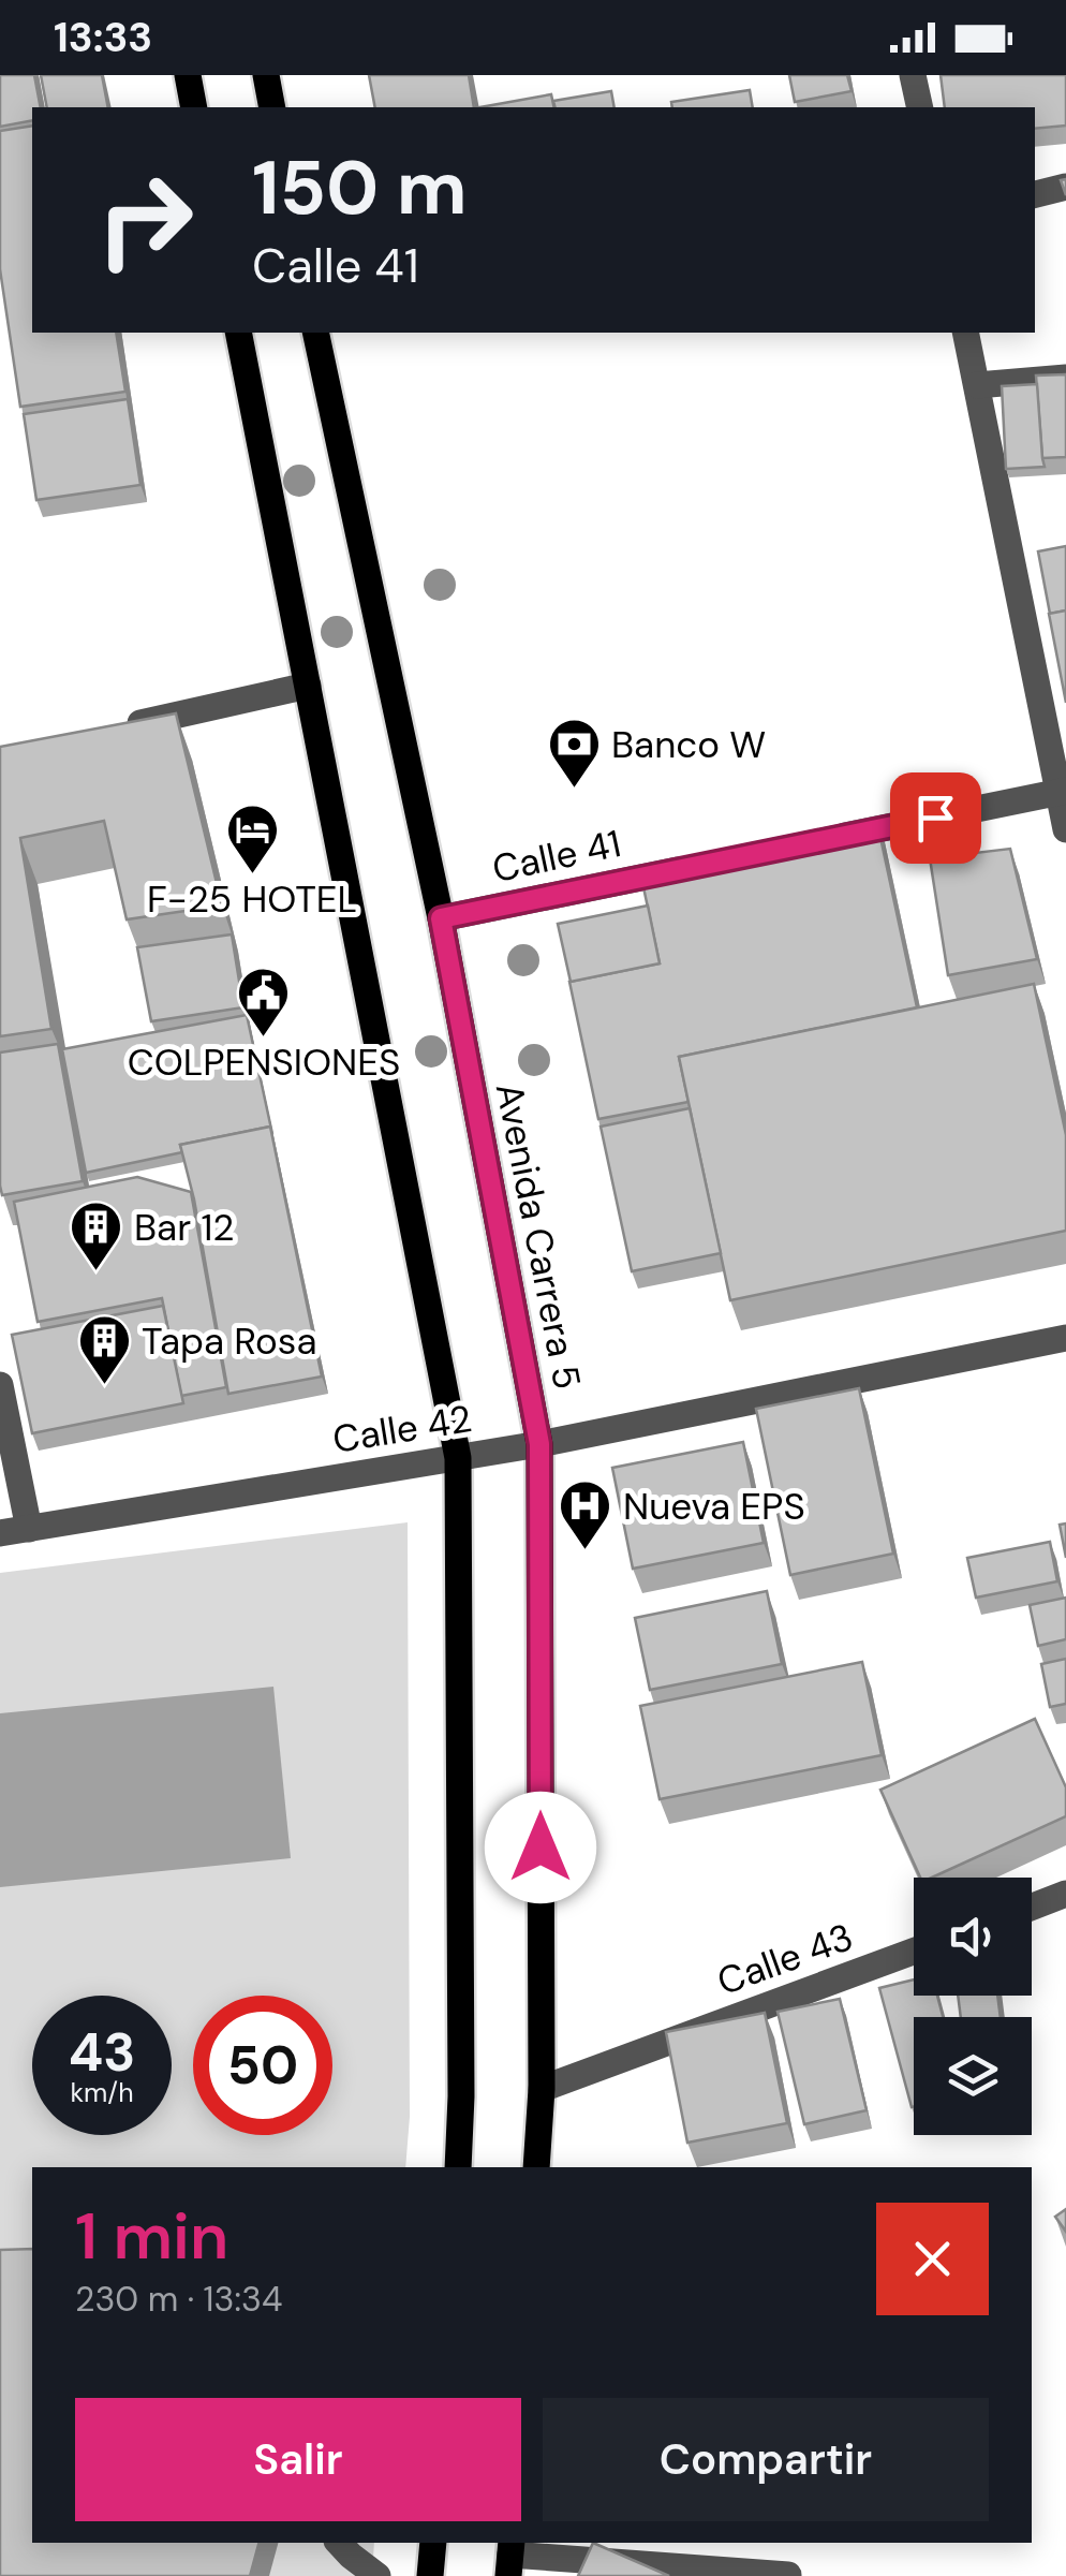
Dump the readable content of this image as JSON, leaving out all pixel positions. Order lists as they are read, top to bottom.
{
  "streets": {
    "main road": ["Avenida Carrera 5"],
    "street": ["Calle 41", "Calle 42", "Calle 43"]
  },
  "crossings": [
    ["Calle 41", "Avenida Carrera 5"],
    ["Avenida Carrera 5", "Calle 42"],
    ["Avenida Carrera 5", "Calle 43"]
  ],
  "places": {
    "bank": ["Banco W"],
    "hotel": ["F-25 HOTEL"],
    "public building": ["COLPENSIONES"],
    "building": ["Bar 12", "Tapa Rosa"],
    "hospital": ["Nueva EPS"]
  },
  "page": {
    "status": "13:33",
    "turn": ["150 m", "Calle 41"],
    "speed": "43 km/h",
    "limit": "50",
    "heading": ["1 min", "230 m · 13:34"],
    "buttons": ["Salir", "Compartir"]
  }
}
